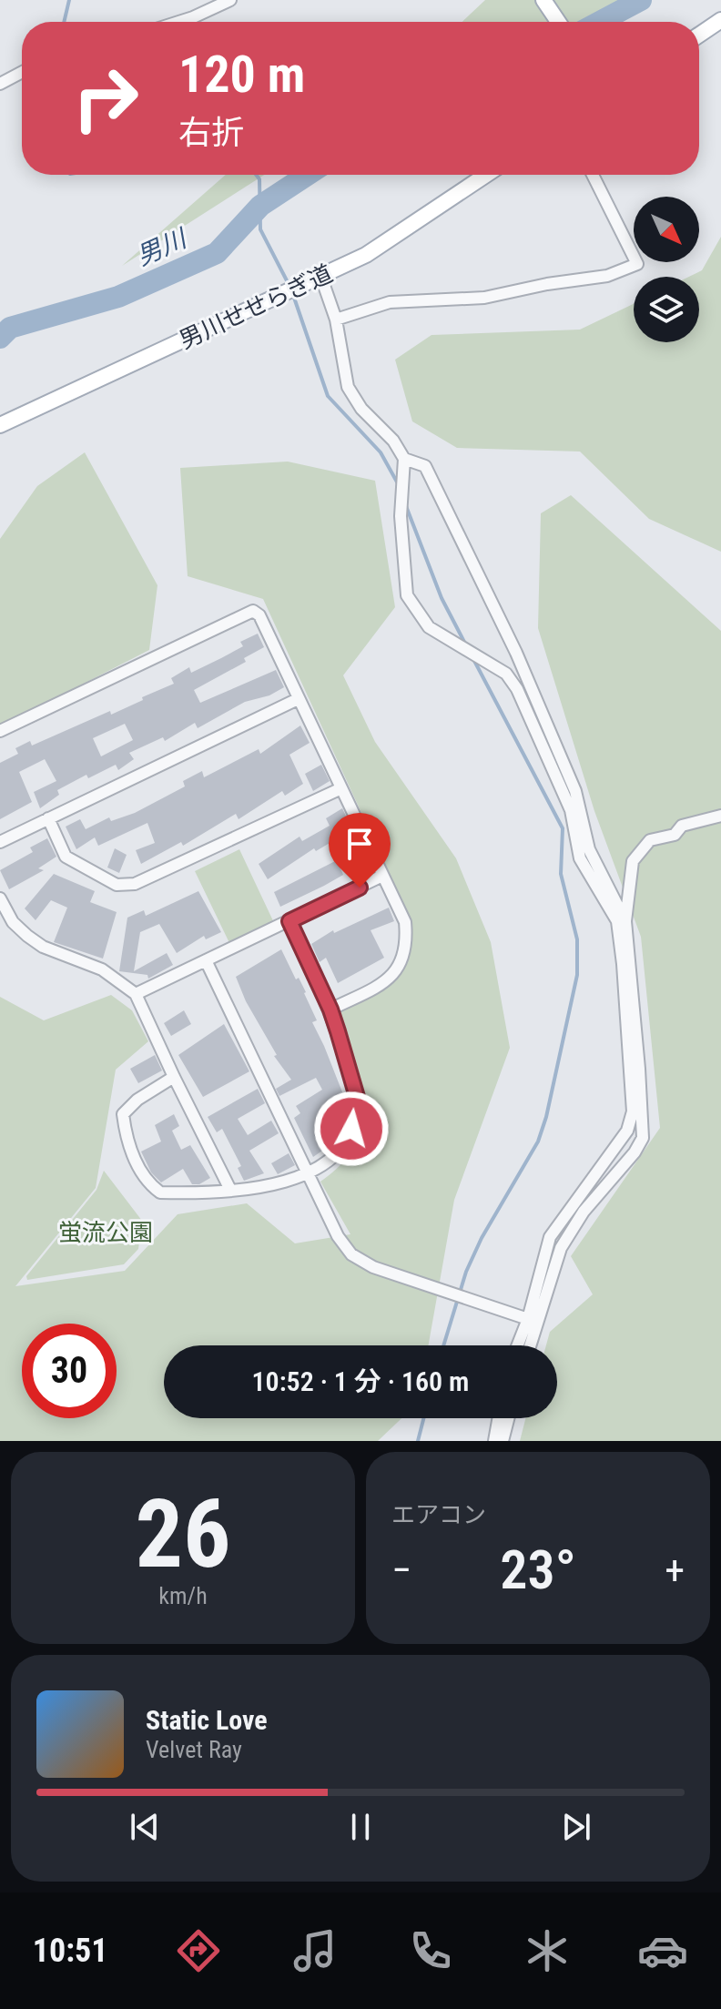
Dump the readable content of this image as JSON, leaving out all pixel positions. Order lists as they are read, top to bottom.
{
  "streets": {
    "main road": ["男川せせらぎ道"]
  },
  "water": ["男川"],
  "parks": ["蛍流公園"],
  "north": "bottom right",
  "page": {
    "turn": ["120 m", "右折"],
    "limit": "30",
    "trip": "10:52 · 1 分 · 160 m",
    "tile": [
      ["26", "km/h"],
      "エアコン"
    ],
    "heat": ["−", "23°", "+"],
    "song": ["Static Love", "Velvet Ray"],
    "tabs": "10:51"
  }
}
